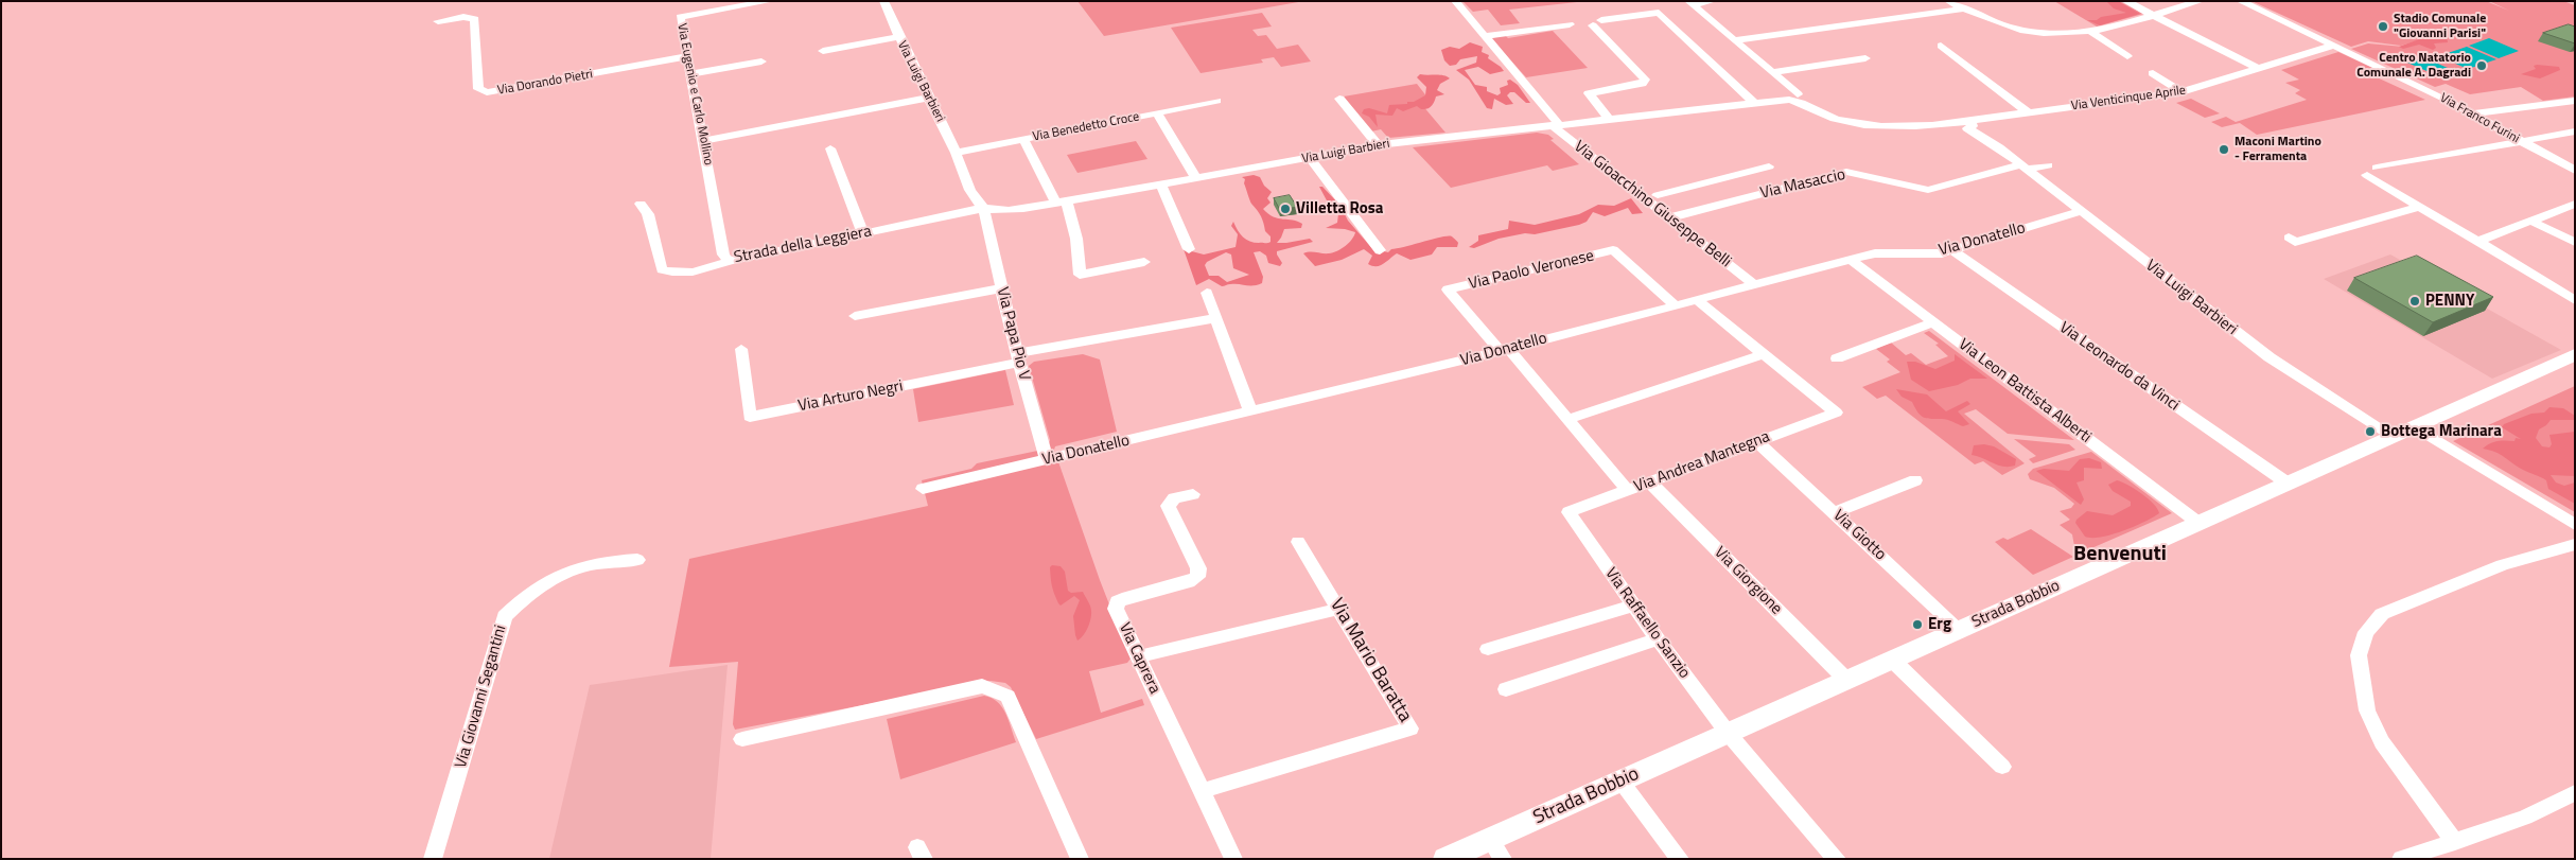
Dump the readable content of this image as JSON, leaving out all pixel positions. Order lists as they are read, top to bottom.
{
  "streets": {
    "main road": ["Strada Bobbio"],
    "street": [
      "Via Luigi Barbieri",
      "Via Dorando Pietri",
      "Via Eugenio e Carlo Mollino",
      "Via Venticinque Aprile",
      "Via Franco Furini",
      "Via Benedetto Croce",
      "Via Masaccio",
      "Via Gioacchino Giuseppe Belli",
      "Via Donatello",
      "Strada della Leggiera",
      "Via Paolo Veronese",
      "Via Papa Pio V",
      "Via Leonardo da Vinci",
      "Via Leon Battista Alberti",
      "Via Arturo Negri",
      "Via Andrea Mantegna",
      "Via Giotto",
      "Via Giorgione",
      "Via Raffaello Sanzio",
      "Via Caprera",
      "Via Mario Baratta",
      "Via Giovanni Segantini"
    ]
  },
  "crossings": [
    ["Via Luigi Barbieri", "Via Venticinque Aprile"],
    ["Via Luigi Barbieri", "Via Benedetto Croce"],
    ["Via Luigi Barbieri", "Via Masaccio"],
    ["Via Luigi Barbieri", "Via Gioacchino Giuseppe Belli"],
    ["Via Luigi Barbieri", "Via Donatello"],
    ["Via Luigi Barbieri", "Strada della Leggiera"],
    ["Via Luigi Barbieri", "Via Papa Pio V"],
    ["Via Luigi Barbieri", "Strada Bobbio"],
    ["Via Dorando Pietri", "Via Eugenio e Carlo Mollino"],
    ["Via Eugenio e Carlo Mollino", "Strada della Leggiera"],
    ["Via Venticinque Aprile", "Via Franco Furini"],
    ["Via Masaccio", "Via Gioacchino Giuseppe Belli"],
    ["Via Gioacchino Giuseppe Belli", "Via Donatello"],
    ["Via Donatello", "Via Paolo Veronese"],
    ["Via Donatello", "Via Papa Pio V"],
    ["Via Donatello", "Via Leonardo da Vinci"],
    ["Via Donatello", "Via Leon Battista Alberti"],
    ["Strada della Leggiera", "Via Papa Pio V"],
    ["Via Papa Pio V", "Via Arturo Negri"],
    ["Via Leonardo da Vinci", "Strada Bobbio"],
    ["Via Leon Battista Alberti", "Strada Bobbio"],
    ["Via Andrea Mantegna", "Via Giotto"],
    ["Via Andrea Mantegna", "Via Giorgione"],
    ["Via Andrea Mantegna", "Via Raffaello Sanzio"],
    ["Via Giotto", "Strada Bobbio"],
    ["Via Giorgione", "Strada Bobbio"],
    ["Strada Bobbio", "Via Raffaello Sanzio"],
    ["Via Caprera", "Via Mario Baratta"]
  ],
  "districts": ["Benvenuti"],
  "places": [
    "Stadio Comunale \"Giovanni Parisi\"",
    "Centro Natatorio Comunale A. Dagradi",
    "Maconi Martino - Ferramenta",
    "Villetta Rosa",
    "PENNY",
    "Bottega Marinara",
    "Erg"
  ]
}
